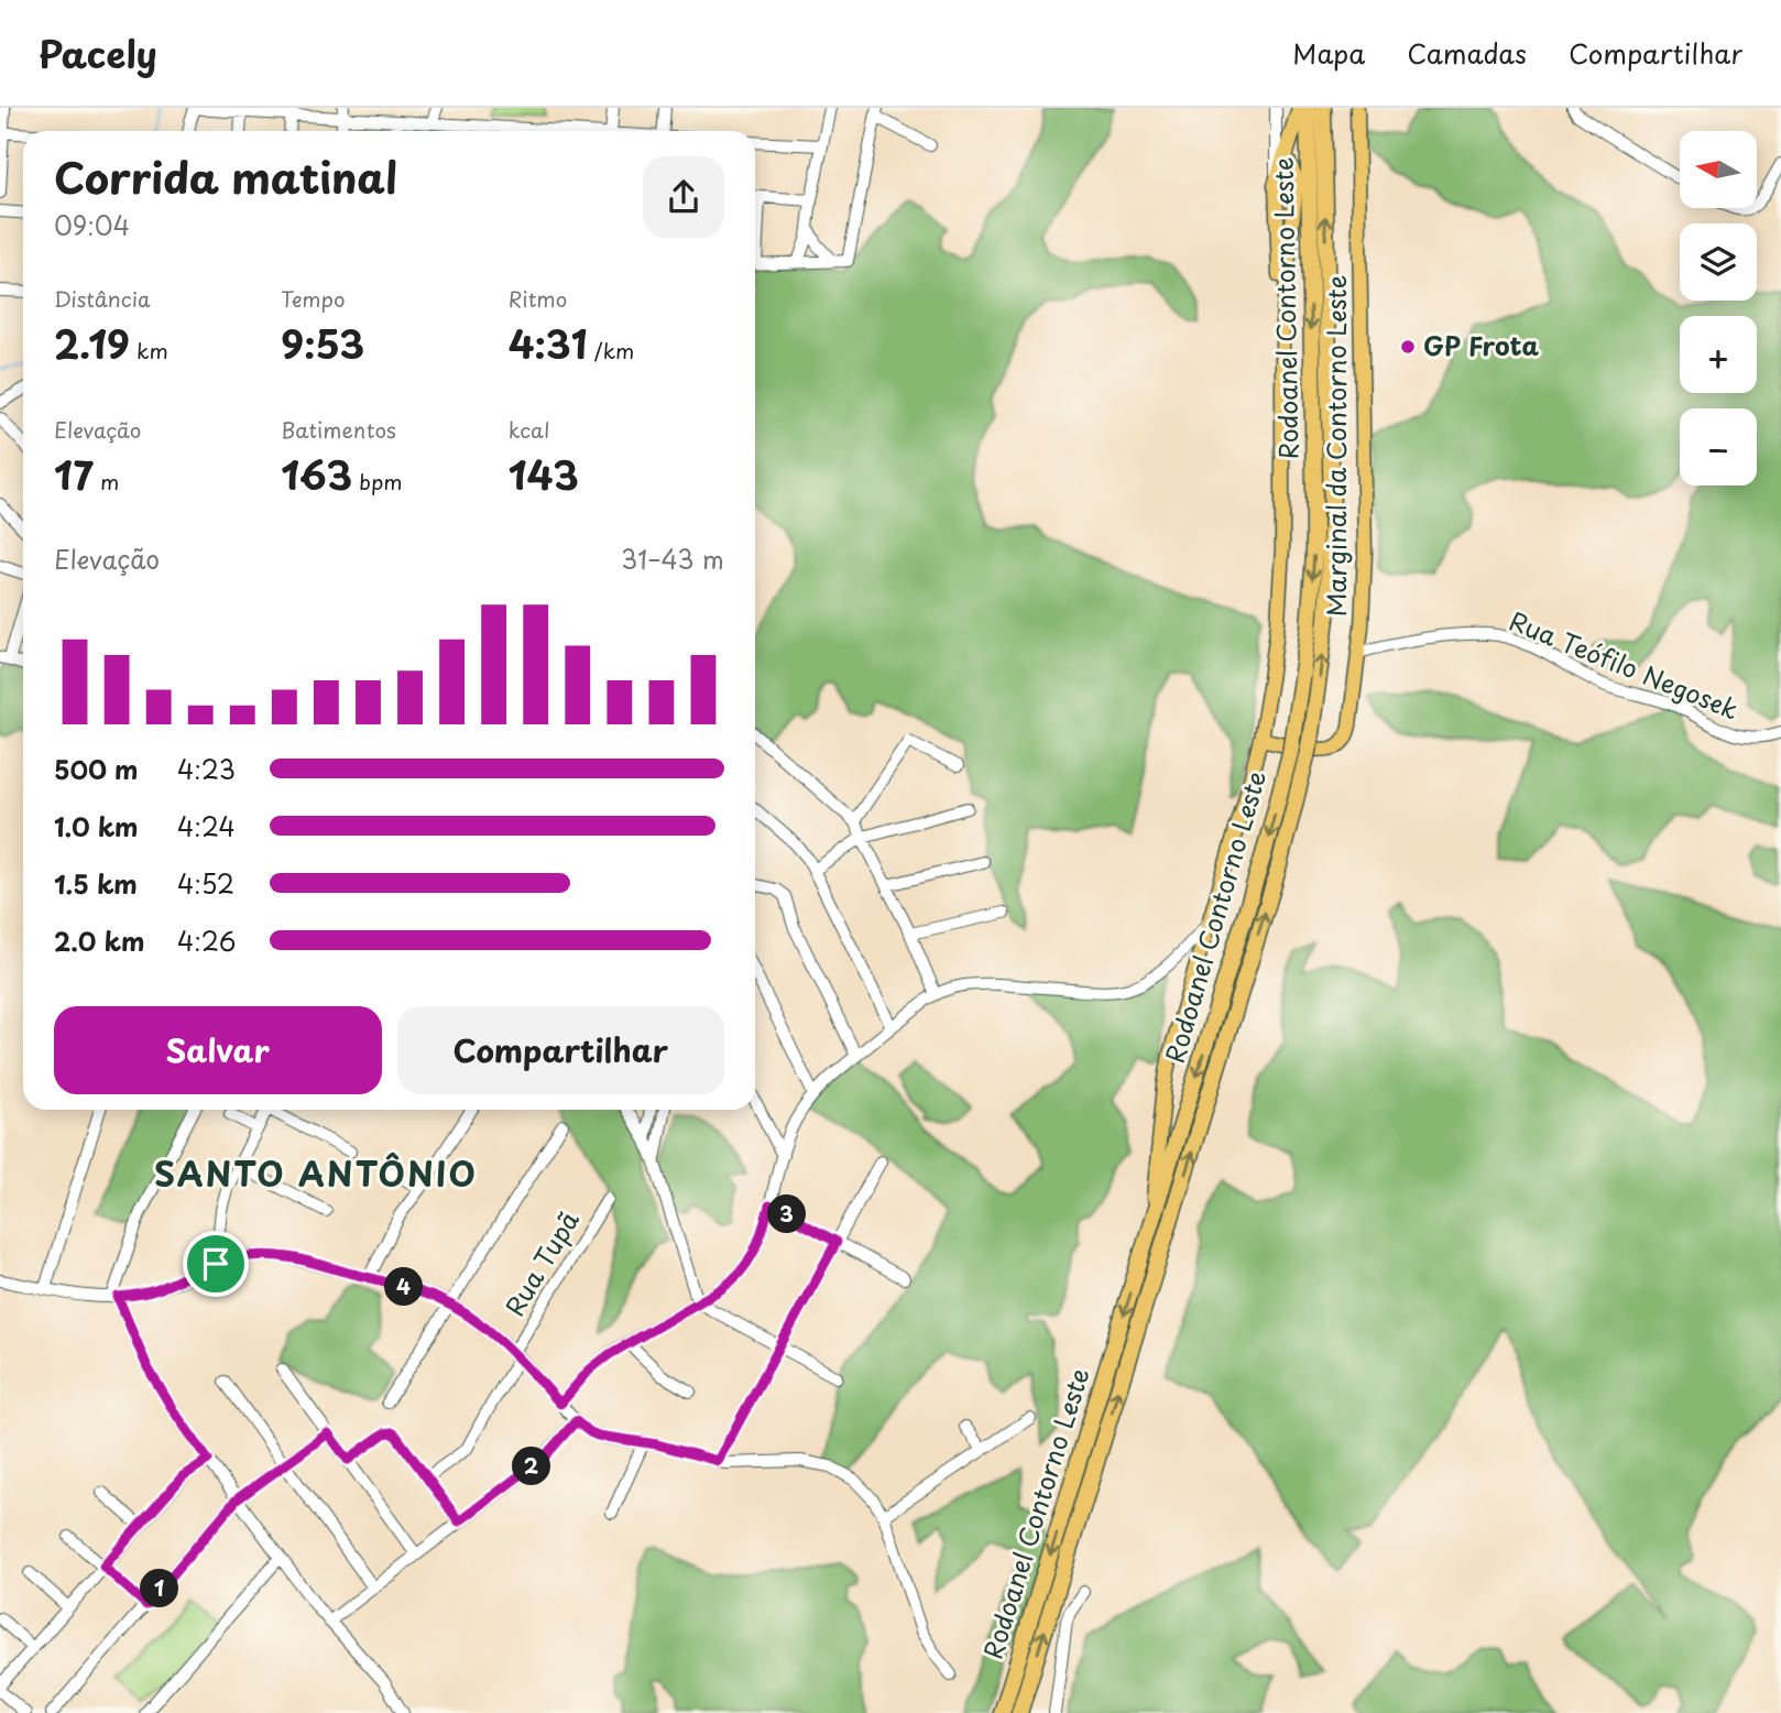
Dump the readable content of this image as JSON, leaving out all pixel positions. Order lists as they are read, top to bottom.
{
  "streets": {
    "highway": ["Rodoanel Contorno Leste"],
    "main road": ["Marginal da Contorno Leste"],
    "street": ["Rua Teófilo Negosek", "Rua Tupã"]
  },
  "crossings": [
    ["Marginal da Contorno Leste", "Rua Teófilo Negosek"]
  ],
  "districts": ["SANTO ANTÔNIO"],
  "places": ["GP Frota"],
  "north": "left",
  "page": {
    "header": "Pacely",
    "nav": ["Mapa", "Camadas", "Compartilhar"],
    "map_buttons": ["+", "−"],
    "heading": ["Corrida matinal", "09:04"],
    "stats": [
      ["Distância", "2.19 km"],
      ["Tempo", "9:53"],
      ["Ritmo", "4:31 /km"],
      ["Elevação", "17 m"],
      ["Batimentos", "163 bpm"],
      ["kcal", "143"]
    ],
    "chart": ["Elevação", "31–43 m"],
    "list": [
      {
        "name": "500 m",
        "note": "4:23"
      },
      {
        "name": "1.0 km",
        "note": "4:24"
      },
      {
        "name": "1.5 km",
        "note": "4:52"
      },
      {
        "name": "2.0 km",
        "note": "4:26"
      }
    ],
    "buttons": ["Salvar", "Compartilhar"],
    "pins": [
      "3",
      "4",
      "2",
      "1"
    ]
  }
}
